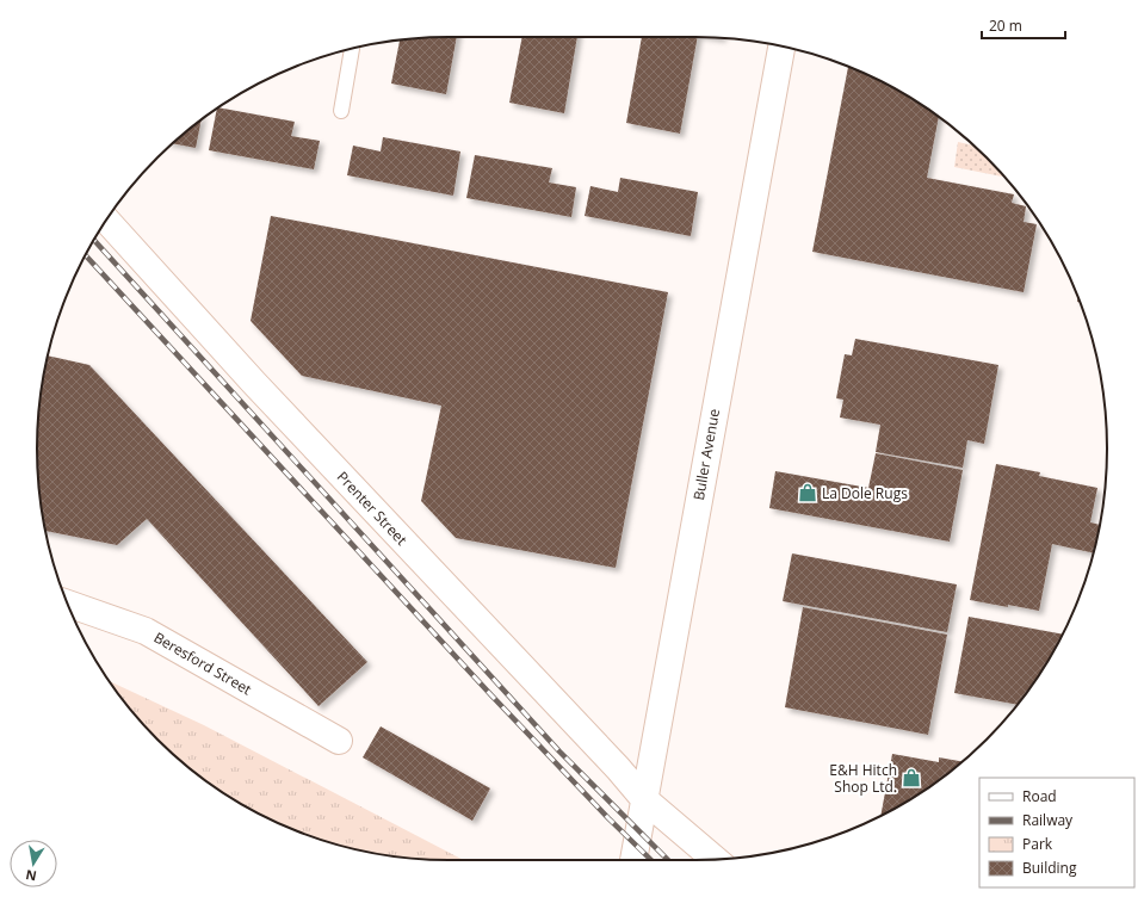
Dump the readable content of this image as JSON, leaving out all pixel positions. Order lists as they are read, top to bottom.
{
  "streets": {
    "street": ["Buller Avenue", "Prenter Street", "Beresford Street"]
  },
  "crossings": [
    ["Buller Avenue", "Prenter Street"]
  ],
  "places": {
    "shop": ["La Dole Rugs", "E&H Hitch Shop Ltd."]
  },
  "legend": [
    "Road",
    "Railway",
    "Park",
    "Building"
  ],
  "scale_bar": "20 m",
  "north": "bottom"
}
